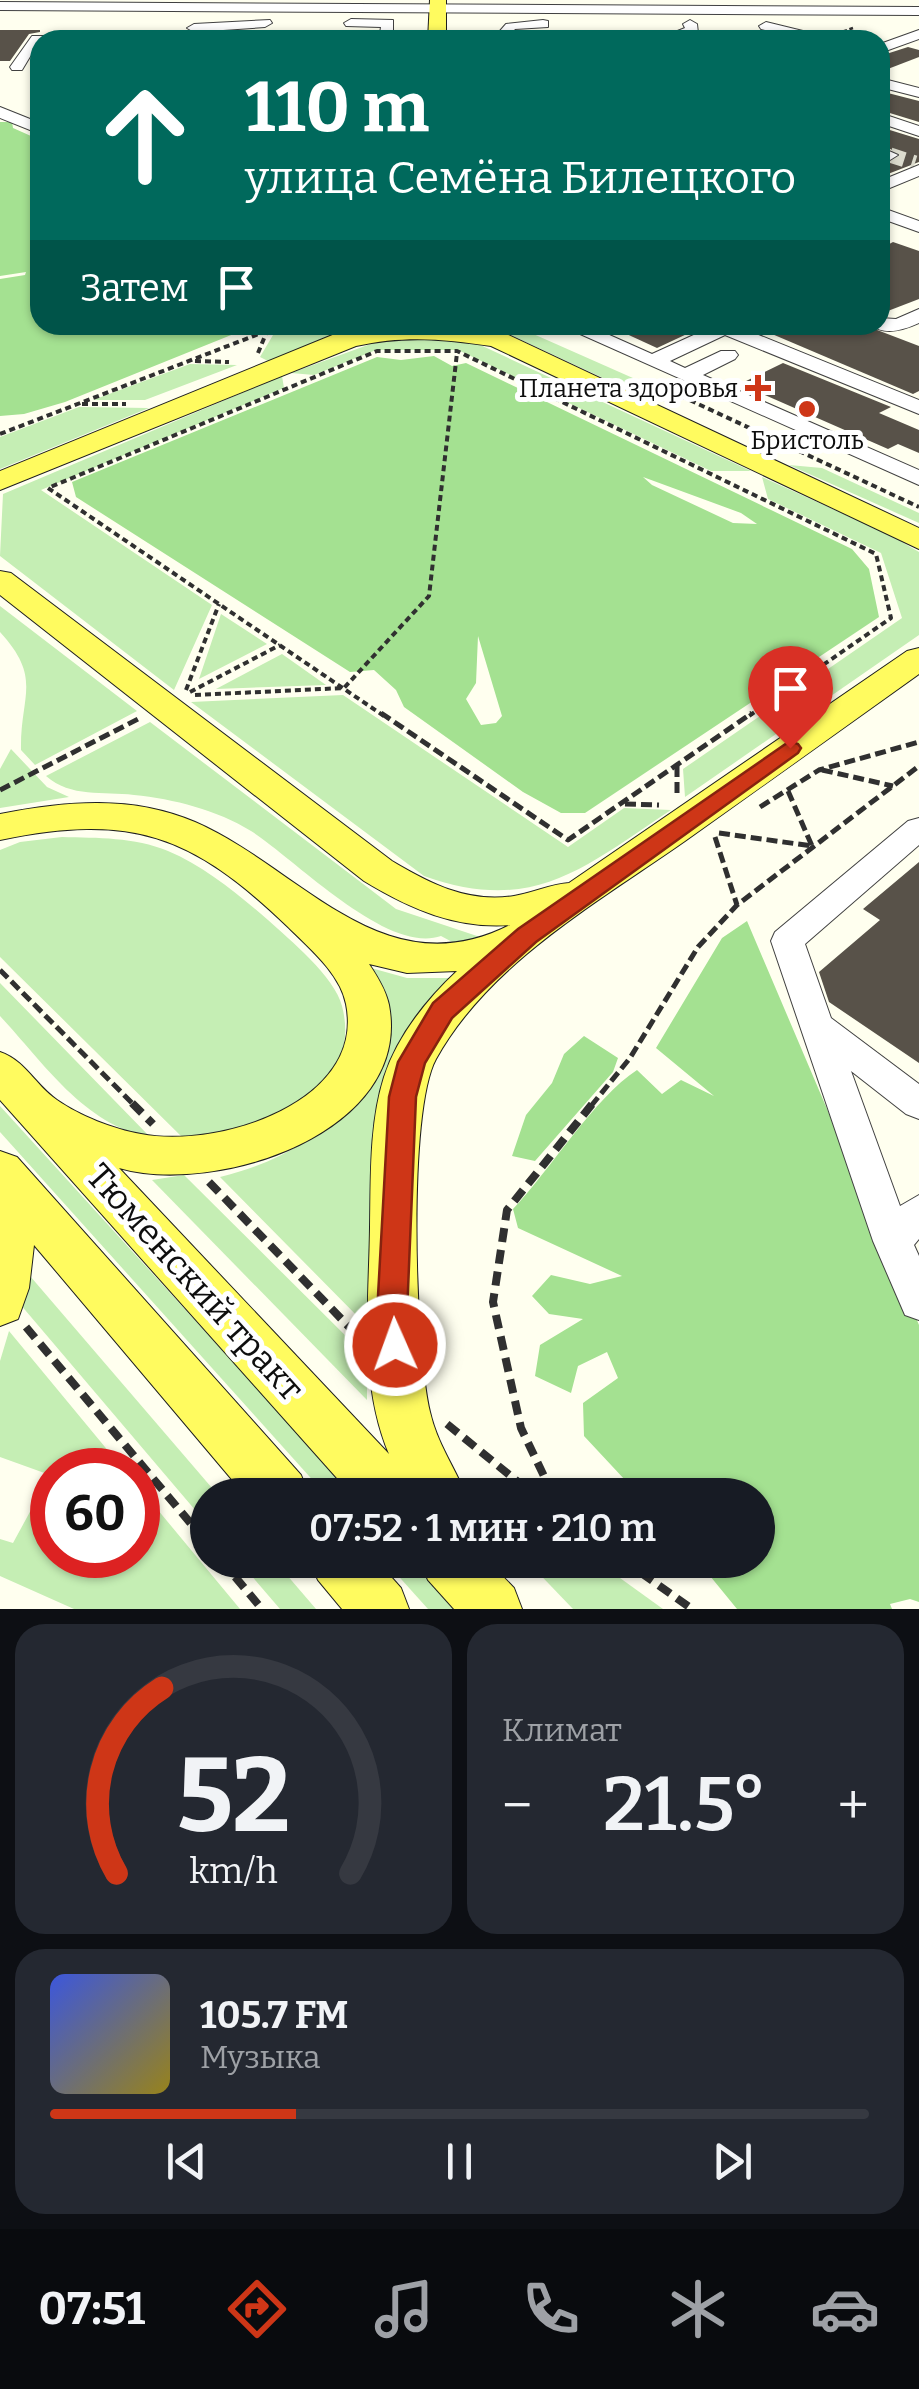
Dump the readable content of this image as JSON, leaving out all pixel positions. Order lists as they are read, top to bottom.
{
  "streets": {
    "main road": ["Тюменский тракт"]
  },
  "places": {
    "health": ["Планета здоровья"],
    "other": ["Бристоль"]
  },
  "page": {
    "turn": ["110 m", "улица Семёна Билецкого"],
    "then": "Затем",
    "limit": "60",
    "trip": "07:52 · 1 мин · 210 m",
    "tile": "Климат",
    "heat": ["−", "21.5°", "+"],
    "song": ["105.7 FM", "Музыка"],
    "tabs": "07:51",
    "gauge": ["52", "km/h"]
  }
}
